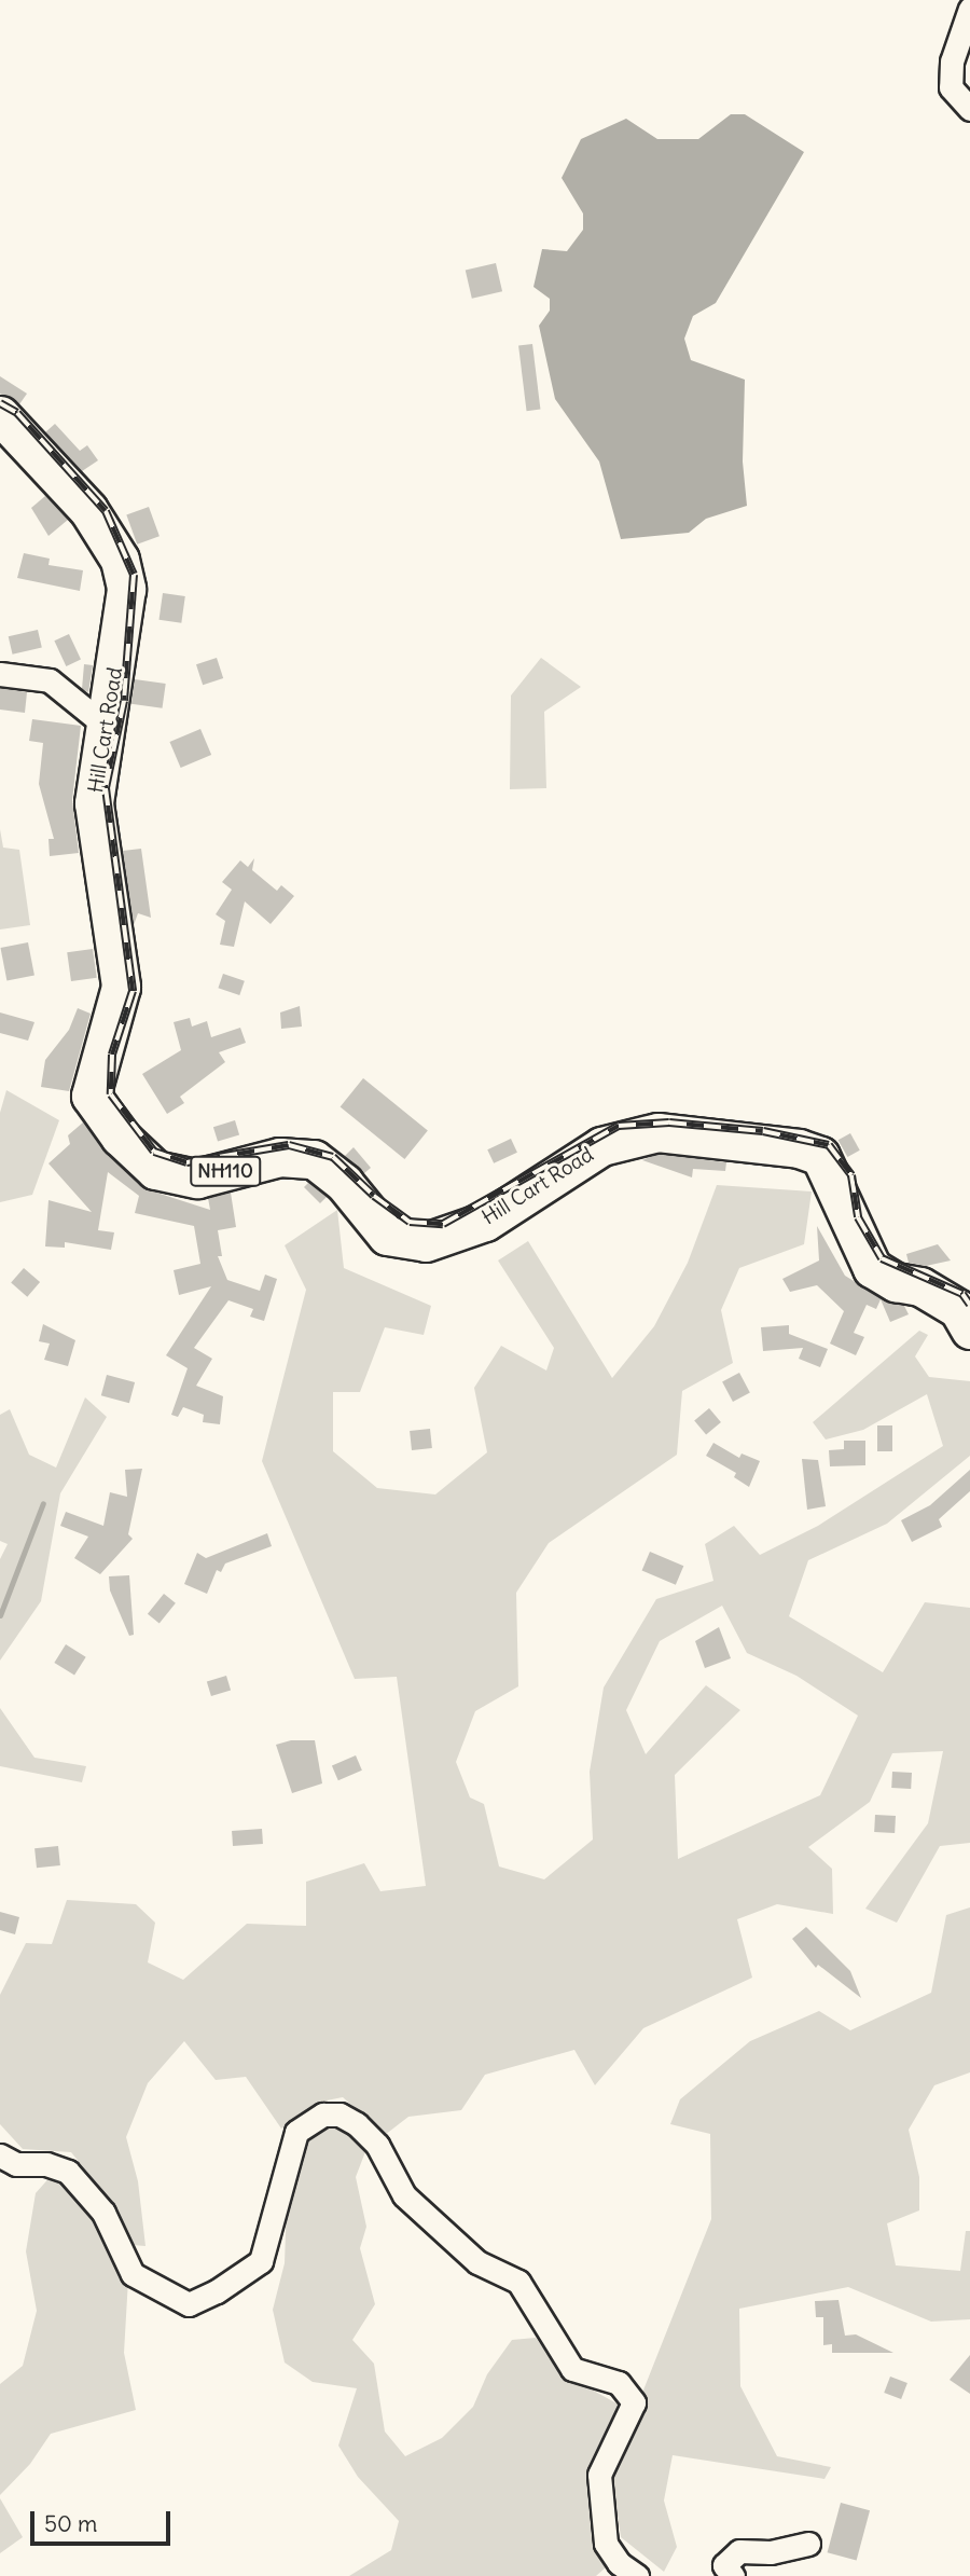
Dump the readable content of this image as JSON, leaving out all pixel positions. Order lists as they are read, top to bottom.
{
  "streets": {
    "highway": ["Hill Cart Road", "NH110"]
  },
  "scale_bar": "50 m"
}
